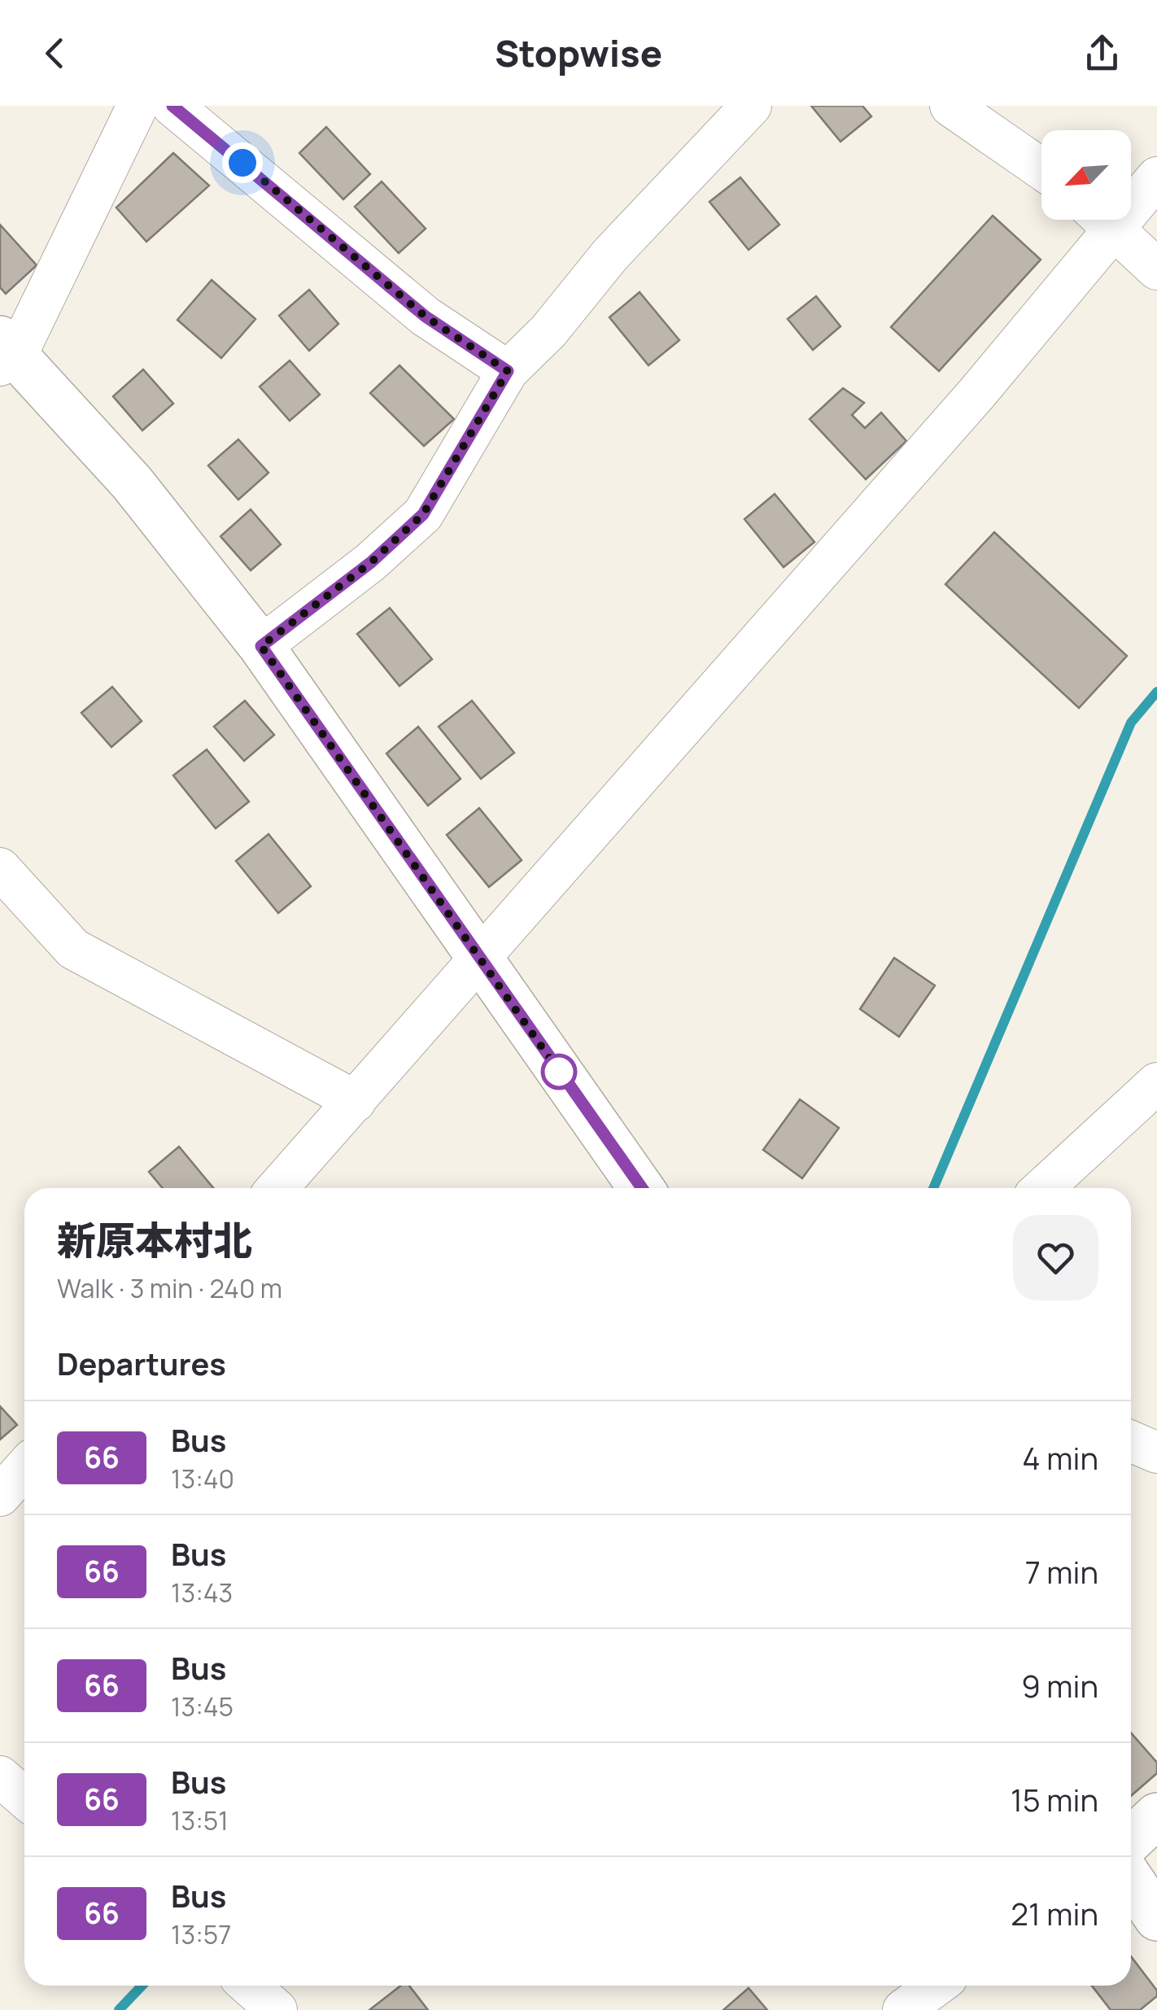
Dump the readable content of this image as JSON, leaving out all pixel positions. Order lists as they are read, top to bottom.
{
  "lines": ["bus line 66"],
  "north": "bottom left",
  "page": {
    "header": "Stopwise",
    "heading": [
      ["新原本村北", "Walk · 3 min · 240 m"],
      "Departures"
    ],
    "list": [
      {
        "mark": "66",
        "name": "Bus",
        "note": "13:40",
        "value": "4 min"
      },
      {
        "mark": "66",
        "name": "Bus",
        "note": "13:43",
        "value": "7 min"
      },
      {
        "mark": "66",
        "name": "Bus",
        "note": "13:45",
        "value": "9 min"
      },
      {
        "mark": "66",
        "name": "Bus",
        "note": "13:51",
        "value": "15 min"
      },
      {
        "mark": "66",
        "name": "Bus",
        "note": "13:57",
        "value": "21 min"
      }
    ]
  }
}
